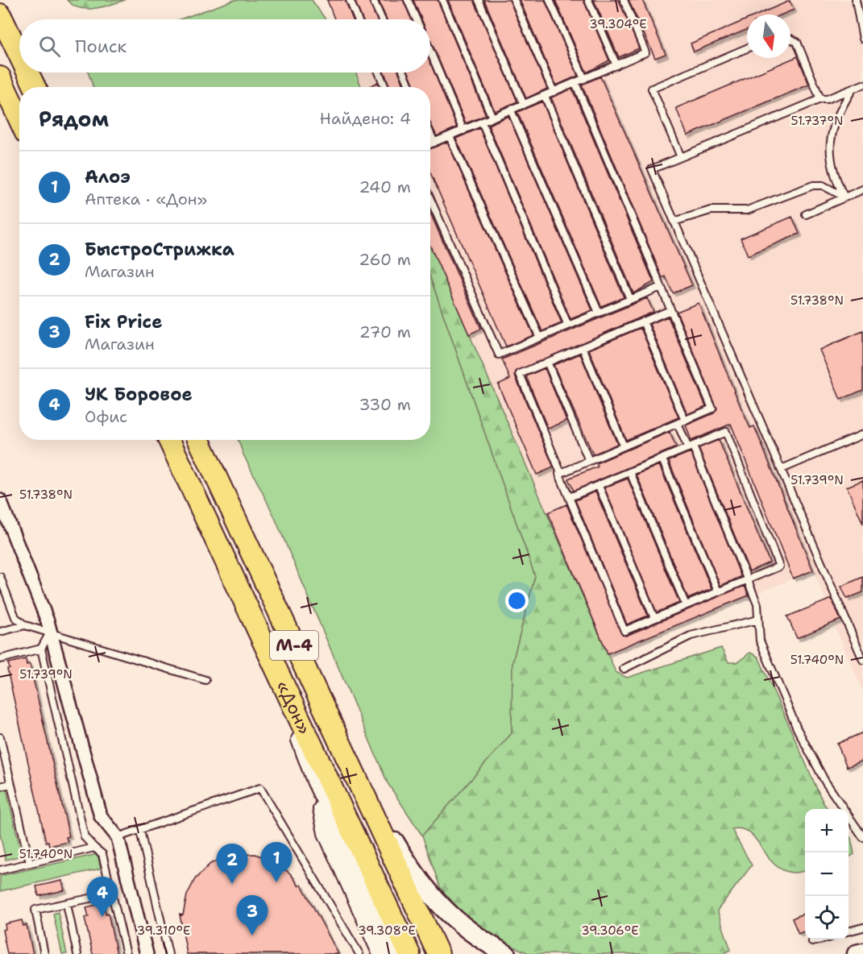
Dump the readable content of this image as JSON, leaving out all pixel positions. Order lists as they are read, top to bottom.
{
  "streets": {
    "highway": ["М-4", "«Дон»"]
  },
  "north": "bottom",
  "page": {
    "search": "Поиск",
    "heading": ["Рядом", "Найдено: 4"],
    "list": [
      {
        "mark": "1",
        "name": "Алоэ",
        "note": "Аптека · «Дон»",
        "value": "240 m"
      },
      {
        "mark": "2",
        "name": "БыстроСтрижка",
        "note": "Магазин",
        "value": "260 m"
      },
      {
        "mark": "3",
        "name": "Fix Price",
        "note": "Магазин",
        "value": "270 m"
      },
      {
        "mark": "4",
        "name": "УК Боровое",
        "note": "Офис",
        "value": "330 m"
      }
    ],
    "map_buttons": ["+", "−"],
    "pins": [
      "1",
      "2",
      "4",
      "3"
    ]
  },
  "coordinates": [
    "39.304°E",
    "51.737°N",
    "51.738°N",
    "51.739°N",
    "51.740°N",
    "39.310°E",
    "39.308°E",
    "39.306°E"
  ]
}
